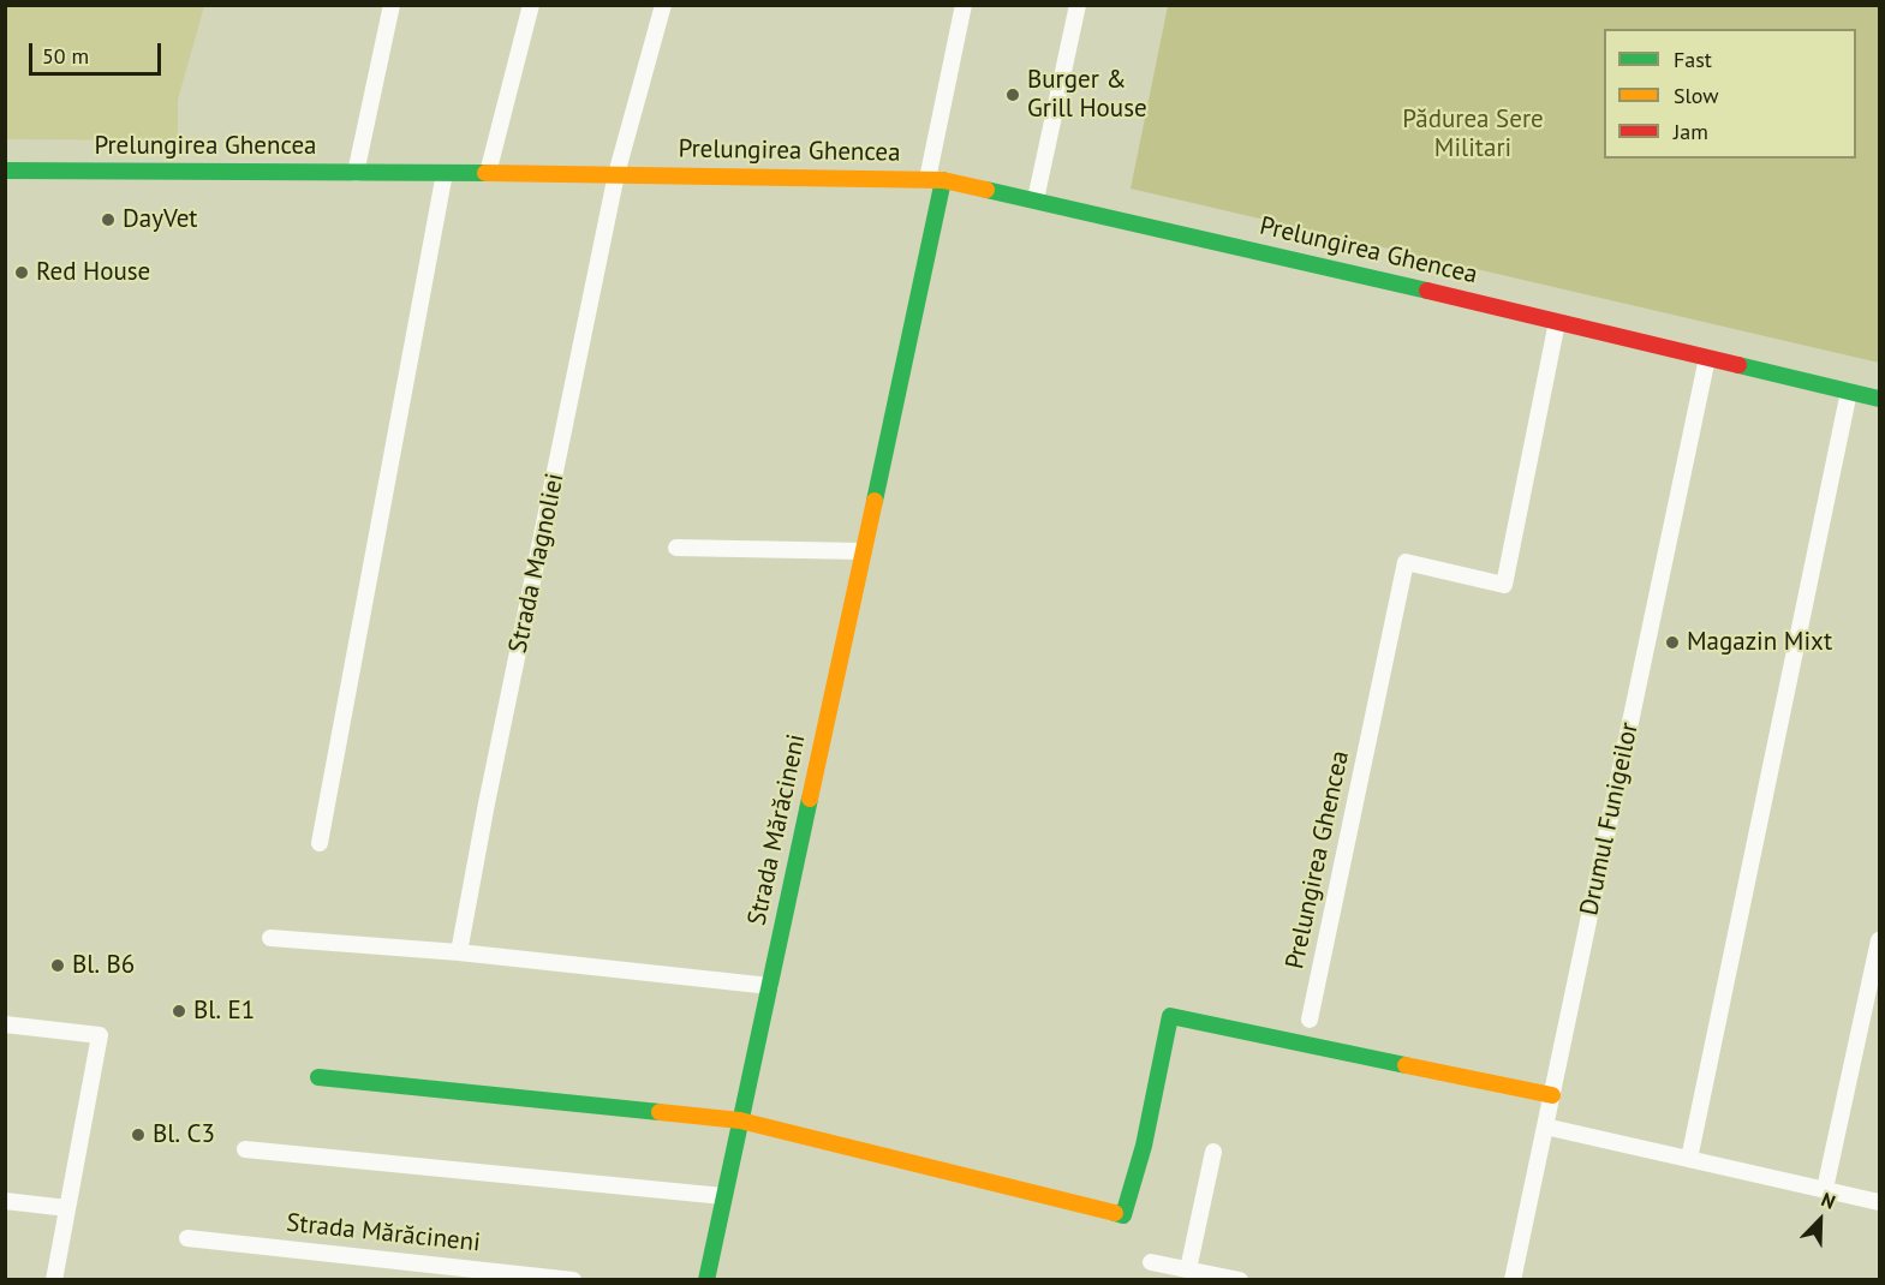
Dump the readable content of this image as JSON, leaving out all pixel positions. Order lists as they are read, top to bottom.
{
  "streets": {
    "street": [
      "Prelungirea Ghencea",
      "Strada Magnoliei",
      "Drumul Funigeilor",
      "Strada Mărăcineni"
    ]
  },
  "crossings": [
    ["Prelungirea Ghencea", "Strada Magnoliei"],
    ["Prelungirea Ghencea", "Drumul Funigeilor"],
    ["Prelungirea Ghencea", "Strada Mărăcineni"]
  ],
  "parks": ["Pădurea Sere Militari"],
  "places": [
    "Burger & Grill House",
    "DayVet",
    "Red House",
    "Magazin Mixt",
    "Bl. B6",
    "Bl. E1",
    "Bl. C3"
  ],
  "legend": ["Fast", "Slow", "Jam"],
  "scale_bar": "50 m",
  "north": "top right"
}
